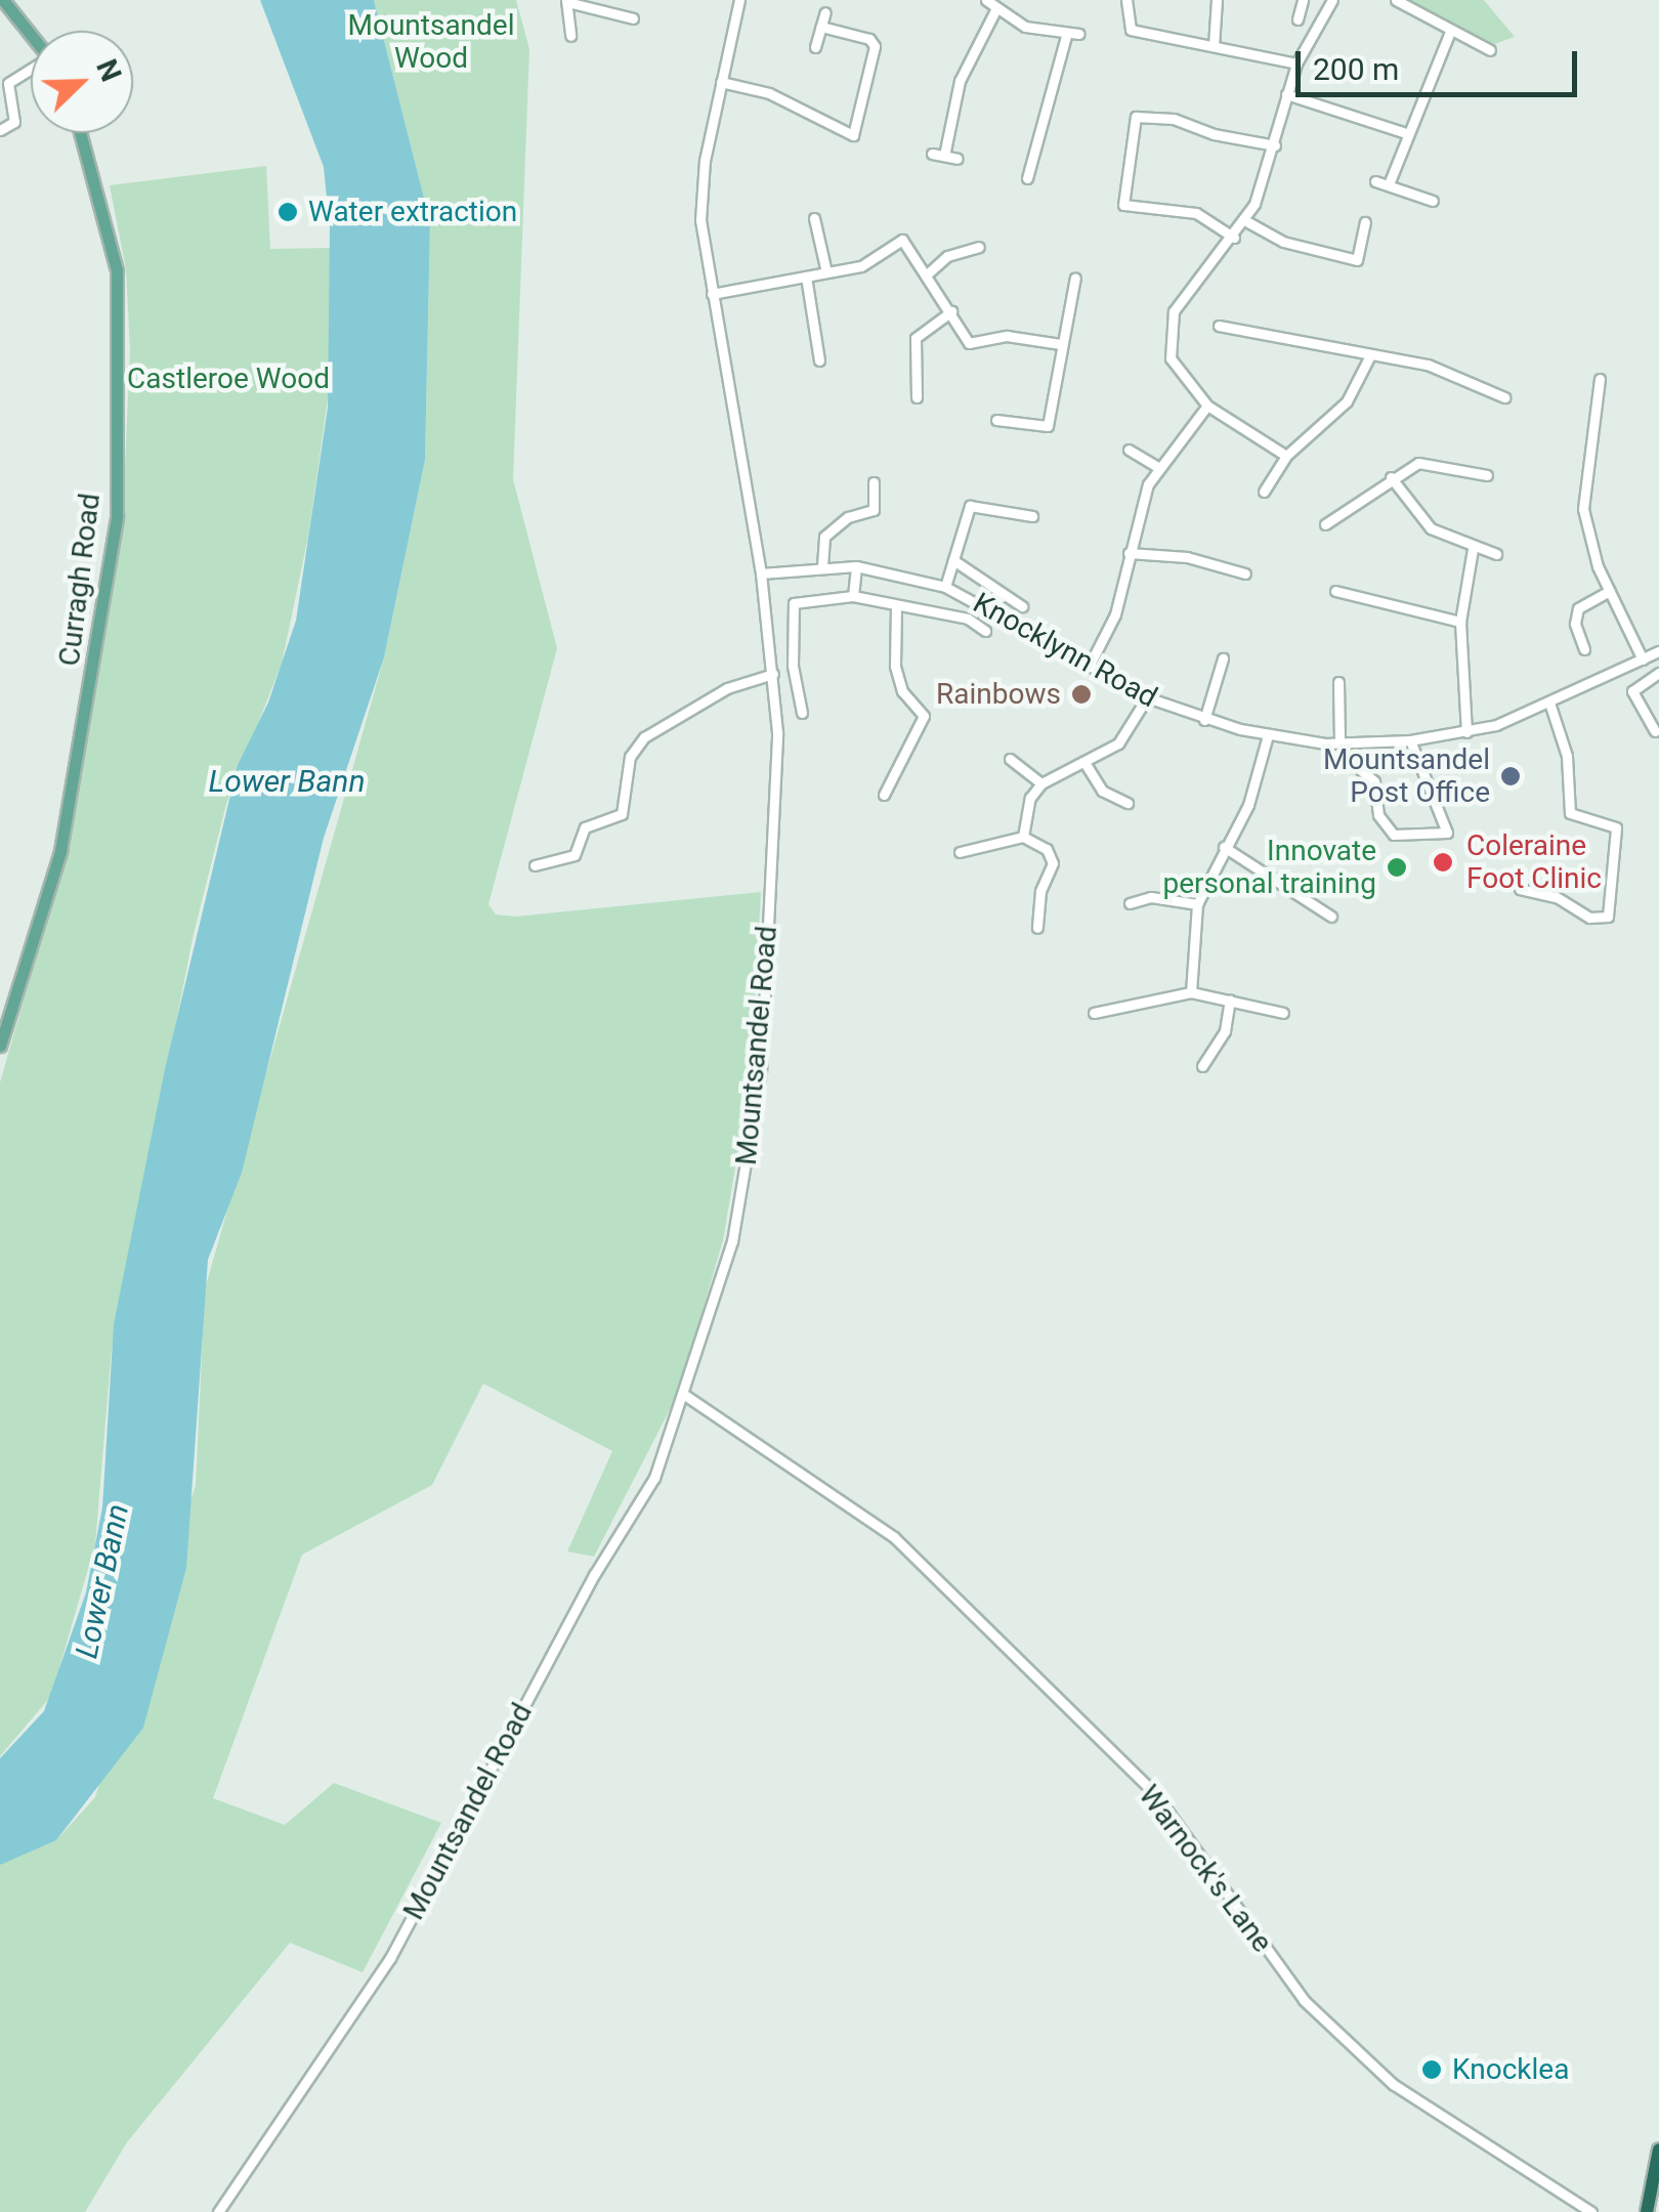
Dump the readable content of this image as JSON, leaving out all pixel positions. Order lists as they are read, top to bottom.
{
  "streets": {
    "main road": ["Curragh Road"],
    "street": ["Knocklynn Road", "Mountsandel Road", "Warnock's Lane"]
  },
  "crossings": [
    ["Knocklynn Road", "Mountsandel Road"],
    ["Mountsandel Road", "Warnock's Lane"]
  ],
  "water": ["Lower Bann"],
  "parks": ["Mountsandel Wood", "Castleroe Wood"],
  "places": [
    "Water extraction",
    "Rainbows",
    "Mountsandel Post Office",
    "Coleraine Foot Clinic",
    "Innovate personal training",
    "Knocklea"
  ],
  "scale_bar": "200 m",
  "north": "top right"
}
